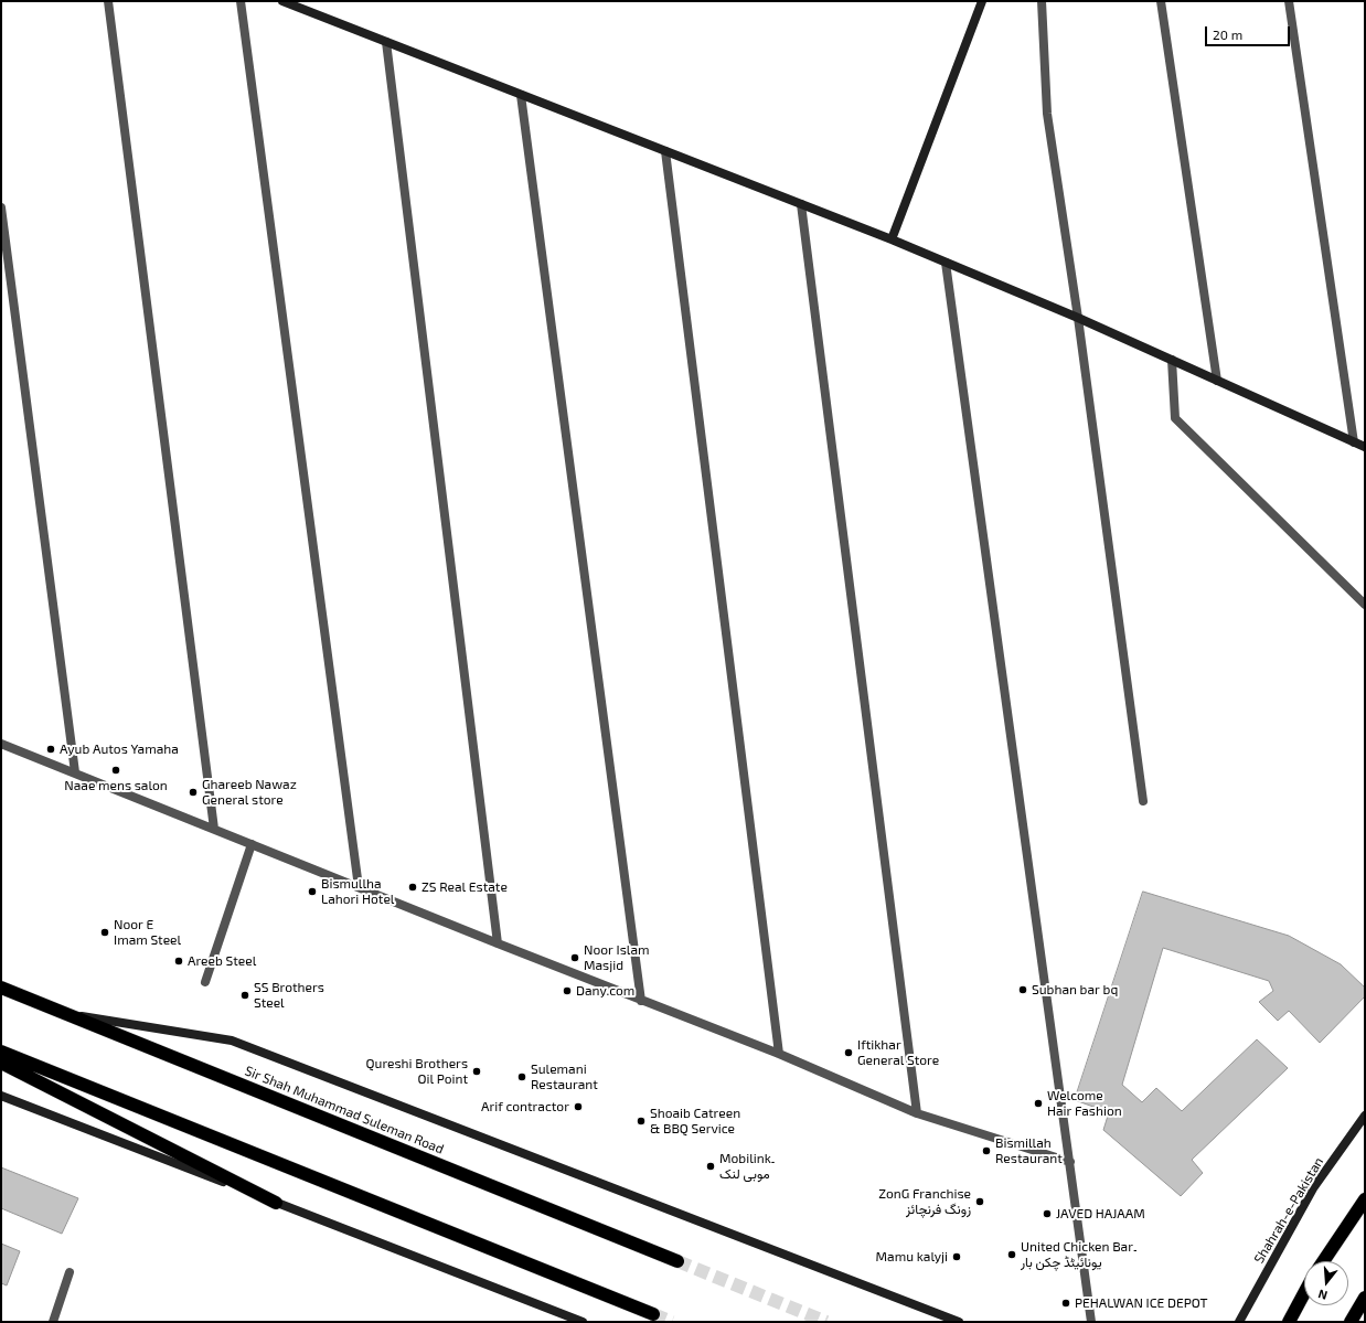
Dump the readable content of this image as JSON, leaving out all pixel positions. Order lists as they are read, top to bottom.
{
  "streets": {
    "highway": ["Sir Shah Muhammad Suleman Road"],
    "street": ["Shahrah-e-Pakistan"]
  },
  "places": [
    "Ayub Autos Yamaha",
    "Naae mens salon",
    "Ghareeb Nawaz General store",
    "ZS Real Estate",
    "Bismullha Lahori Hotel",
    "Noor E Imam Steel",
    "Noor Islam Masjid",
    "Areeb Steel",
    "Subhan bar bq",
    "Dany.com",
    "SS Brothers Steel",
    "Iftikhar General Store",
    "Qureshi Brothers Oil Point",
    "Sulemani Restaurant",
    "Welcome Hair Fashion",
    "Arif contractor",
    "Shoaib Catreen & BBQ Service",
    "Bismillah Restaurant",
    "Mobilink۔ موبی لنک",
    "ZonG Franchise زونگ فرنچائز",
    "JAVED HAJAAM",
    "United Chicken Bar۔ یونائیٹڈ چکن بار",
    "Mamu kalyji",
    "PEHALWAN ICE DEPOT"
  ],
  "scale_bar": "20 m",
  "north": "bottom"
}
